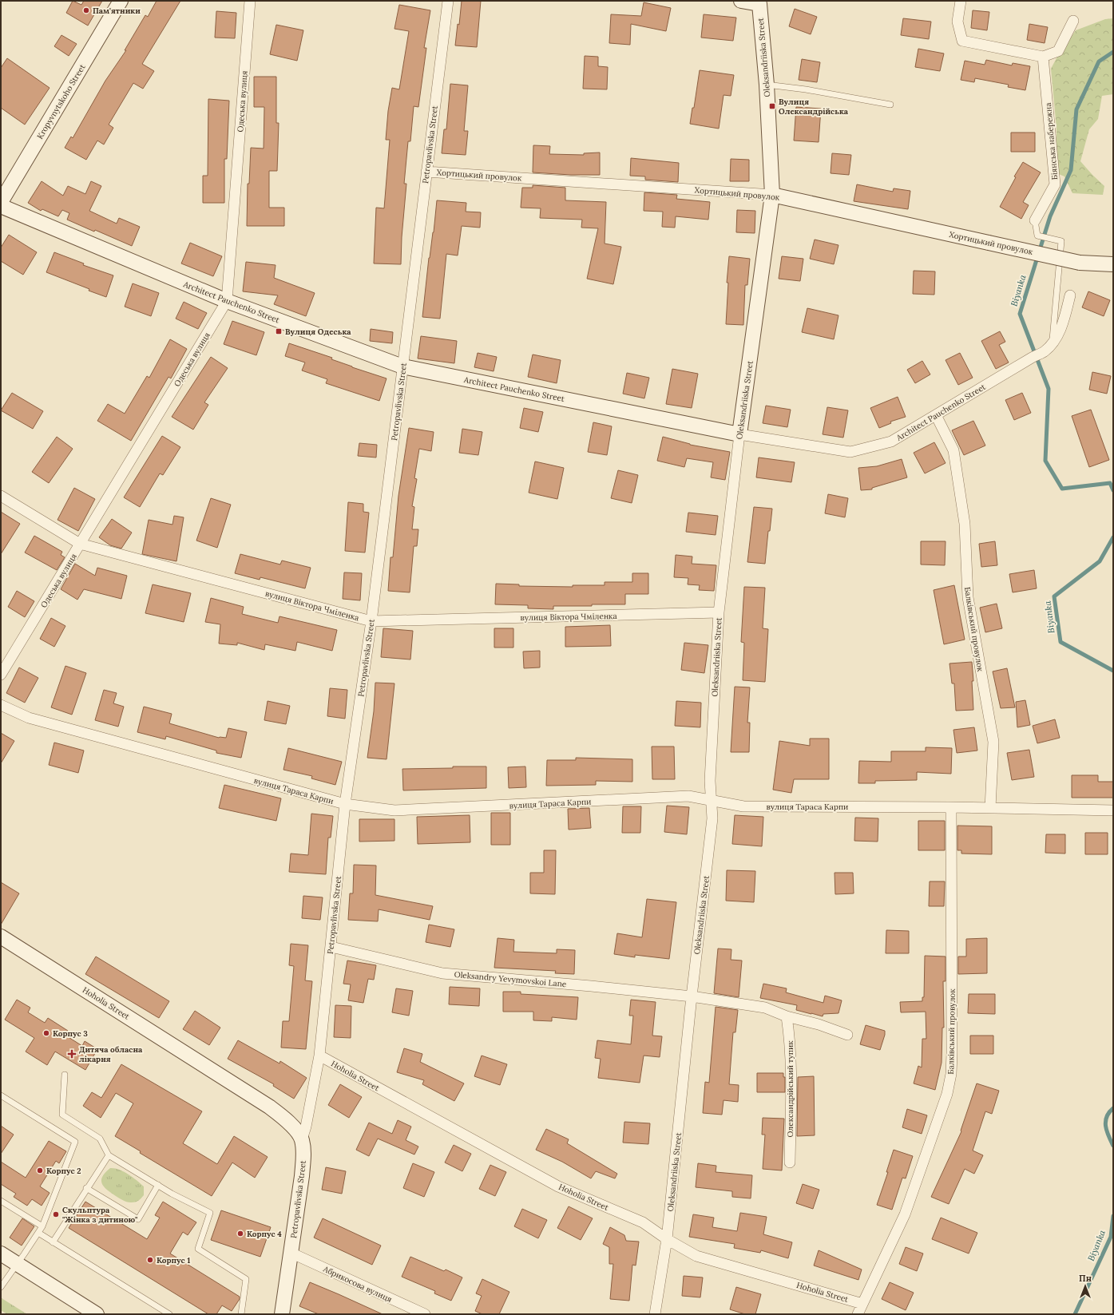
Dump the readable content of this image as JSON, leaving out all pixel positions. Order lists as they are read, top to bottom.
{
  "streets": {
    "street": [
      "Oleksandriiska Street",
      "Kropyvnytskoho Street",
      "Одеська вулиця",
      "Біянська набережна",
      "Petropavlivska Street",
      "Хортицький провулок",
      "Architect Pauchenko Street",
      "вулиця Віктора Чміленка",
      "Балківський провулок",
      "вулиця Тараса Карпи",
      "Oleksandry Yevymovskoi Lane",
      "Hoholia Street",
      "Олександрійський тупик",
      "Абрикосова вулиця"
    ]
  },
  "crossings": [
    ["Oleksandriiska Street", "Хортицький провулок"],
    ["Oleksandriiska Street", "Architect Pauchenko Street"],
    ["Oleksandriiska Street", "вулиця Віктора Чміленка"],
    ["Oleksandriiska Street", "вулиця Тараса Карпи"],
    ["Oleksandriiska Street", "Oleksandry Yevymovskoi Lane"],
    ["Oleksandriiska Street", "Hoholia Street"],
    ["Одеська вулиця", "Architect Pauchenko Street"],
    ["Одеська вулиця", "вулиця Віктора Чміленка"],
    ["Petropavlivska Street", "Хортицький провулок"],
    ["Petropavlivska Street", "Architect Pauchenko Street"],
    ["Petropavlivska Street", "вулиця Віктора Чміленка"],
    ["Petropavlivska Street", "вулиця Тараса Карпи"],
    ["Petropavlivska Street", "Oleksandry Yevymovskoi Lane"],
    ["Petropavlivska Street", "Hoholia Street"],
    ["Petropavlivska Street", "Абрикосова вулиця"],
    ["Architect Pauchenko Street", "Балківський провулок"],
    ["Балківський провулок", "вулиця Тараса Карпи"],
    ["Балківський провулок", "Hoholia Street"]
  ],
  "water": ["Biyanka"],
  "places": {
    "other": [
      "Пам'ятники",
      "Корпус 3",
      "Корпус 2",
      "Скульптура \"Жінка з дитиною\"",
      "Корпус 4",
      "Корпус 1"
    ],
    "transit": ["Вулиця Олександрійська", "Вулиця Одеська"],
    "health": ["Дитяча обласна лікарня"]
  },
  "north": "top"
}
